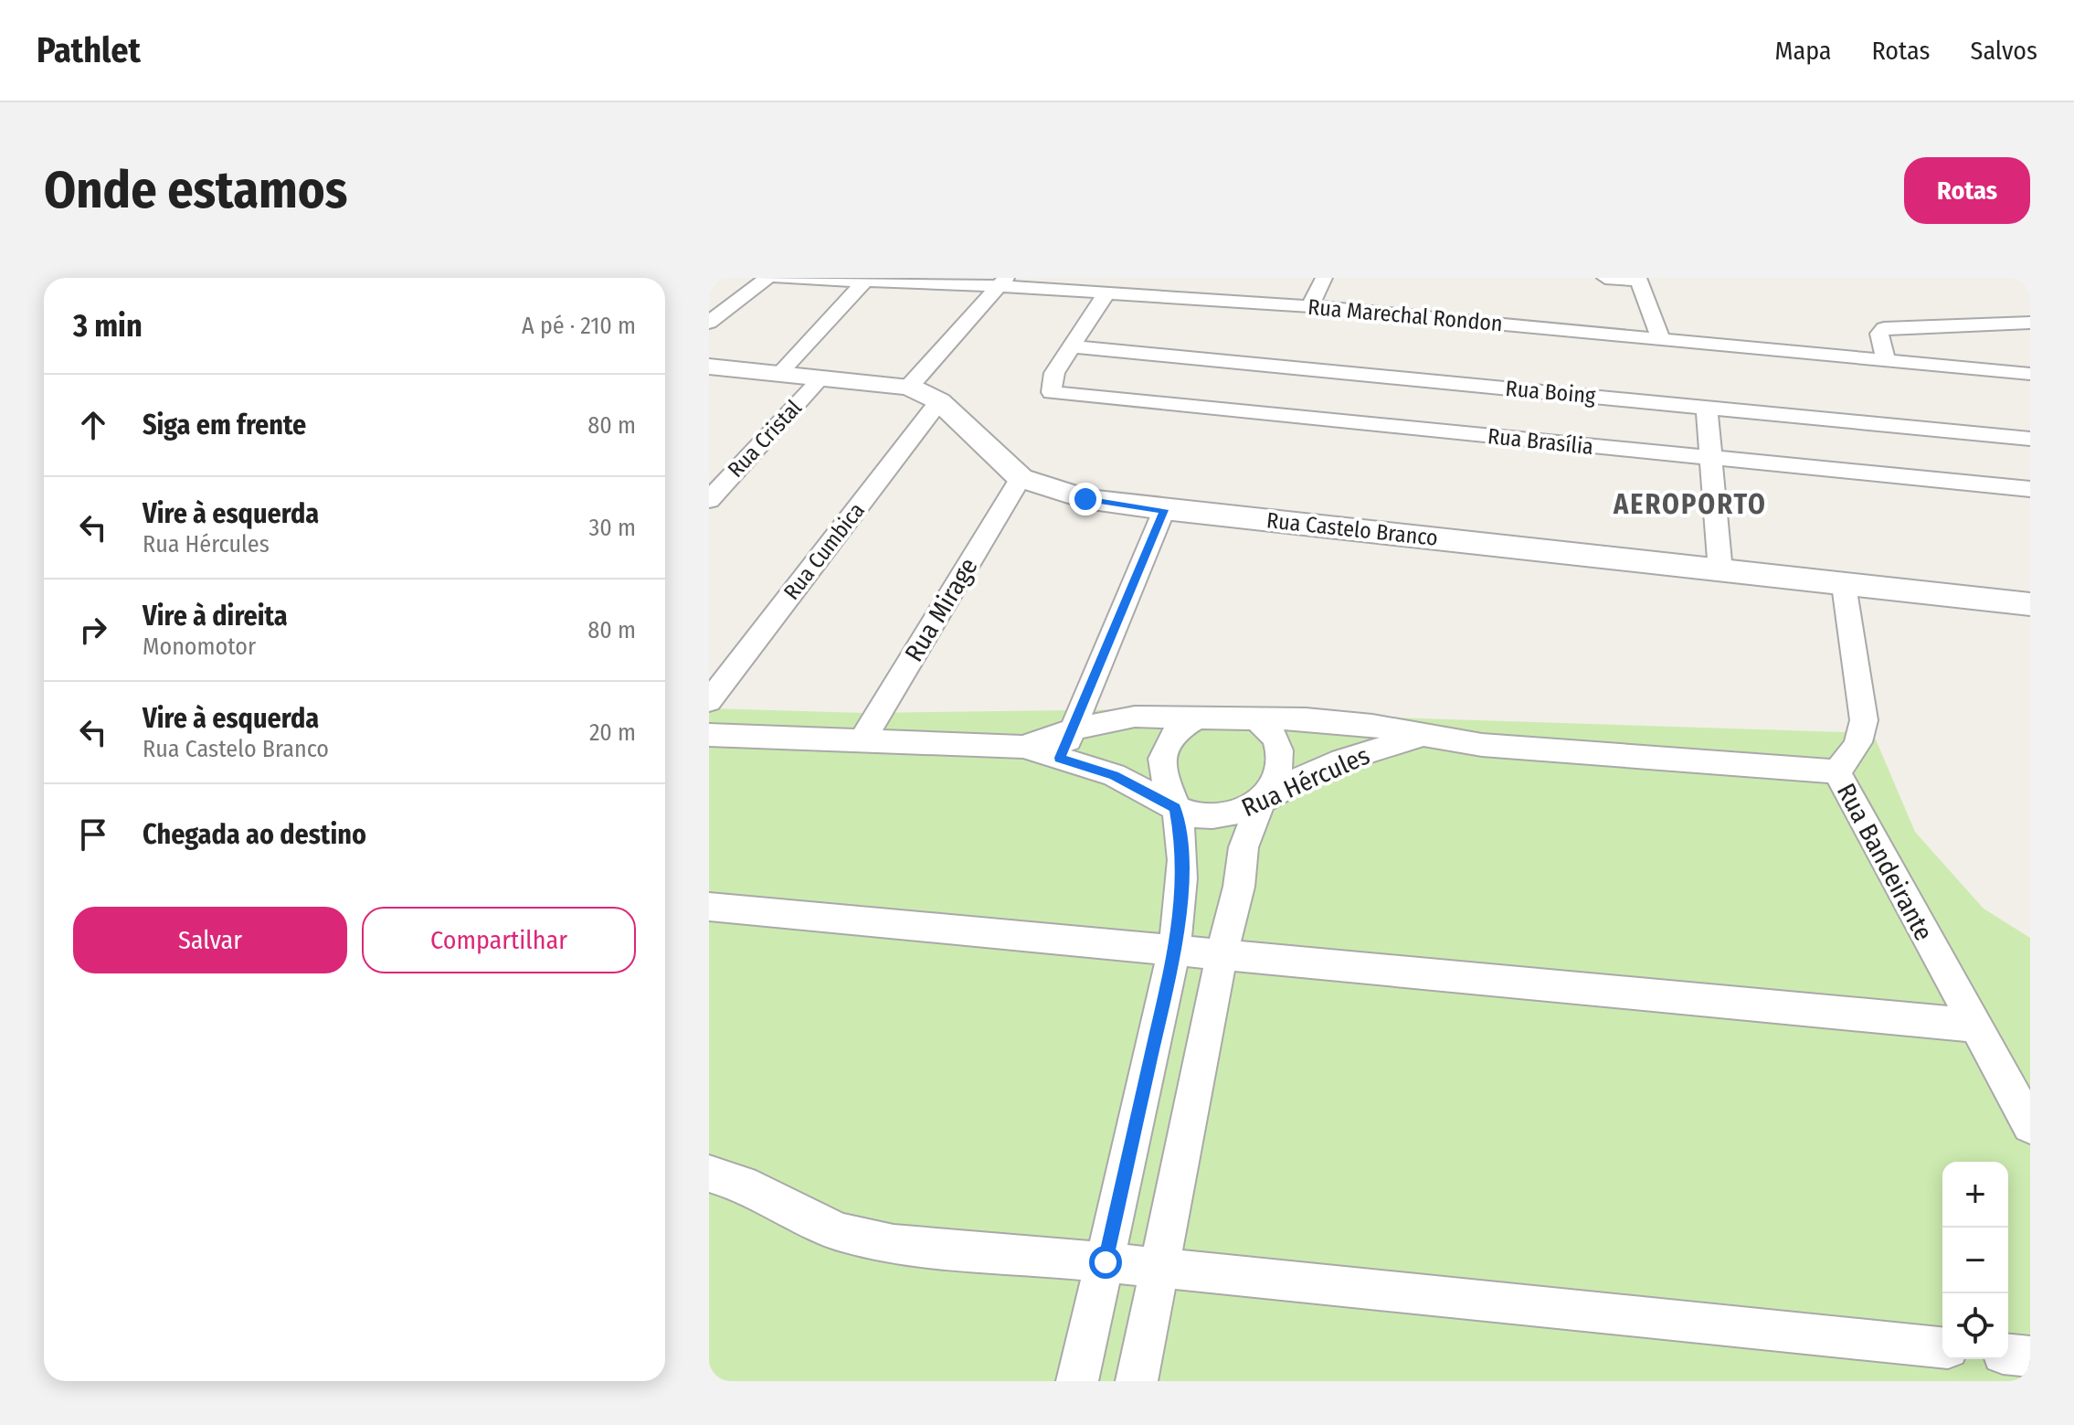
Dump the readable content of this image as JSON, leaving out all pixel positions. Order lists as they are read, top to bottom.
{
  "streets": {
    "street": [
      "Rua Marechal Rondon",
      "Rua Boing",
      "Rua Cristal",
      "Rua Brasília",
      "Rua Castelo Branco",
      "Rua Cumbica",
      "Rua Mirage",
      "Rua Hércules",
      "Rua Bandeirante"
    ]
  },
  "crossings": [
    ["Rua Boing", "Rua Brasília"],
    ["Rua Cristal", "Rua Castelo Branco"],
    ["Rua Castelo Branco", "Rua Cumbica"],
    ["Rua Castelo Branco", "Rua Mirage"],
    ["Rua Castelo Branco", "Rua Bandeirante"],
    ["Rua Mirage", "Rua Hércules"],
    ["Rua Hércules", "Rua Bandeirante"]
  ],
  "districts": ["AEROPORTO"],
  "page": {
    "header": "Pathlet",
    "nav": ["Mapa", "Rotas", "Salvos"],
    "buttons": [
      "Rotas",
      ["Salvar", "Compartilhar"]
    ],
    "title": "Onde estamos",
    "heading": ["3 min", "A pé · 210 m"],
    "list": [
      ["Siga em frente", "80 m"],
      ["Vire à esquerda", "Rua Hércules", "30 m"],
      ["Vire à direita", "Monomotor", "80 m"],
      ["Vire à esquerda", "Rua Castelo Branco", "20 m"],
      "Chegada ao destino"
    ],
    "map_buttons": ["+", "−"]
  }
}
